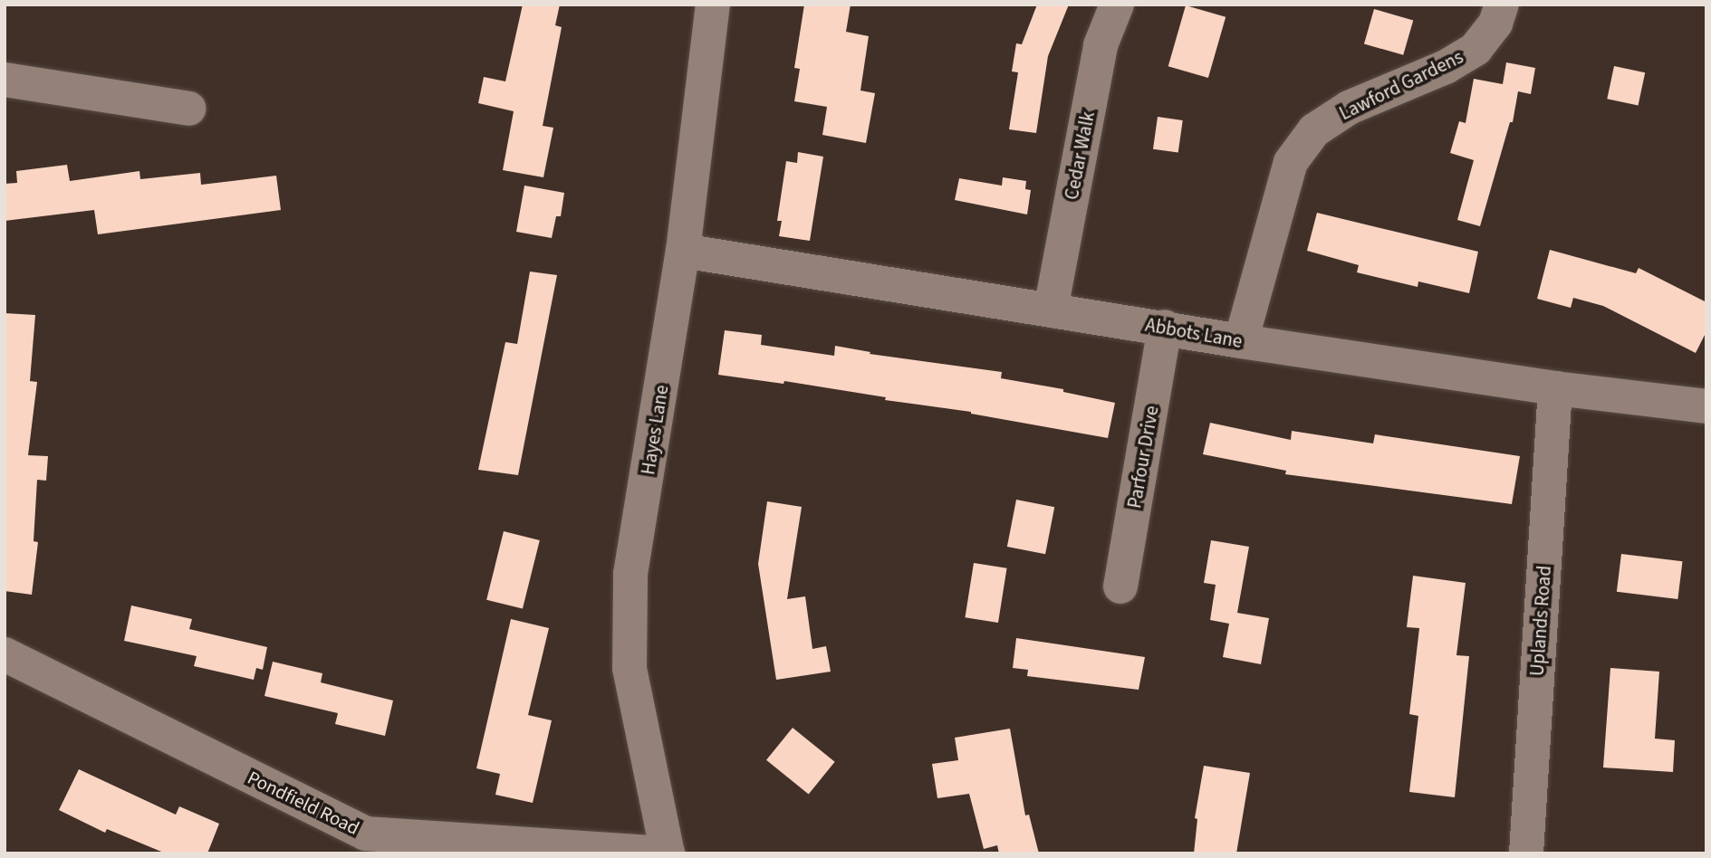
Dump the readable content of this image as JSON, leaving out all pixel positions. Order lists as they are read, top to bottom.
{
  "streets": {
    "street": [
      "Lawford Gardens",
      "Cedar Walk",
      "Abbots Lane",
      "Hayes Lane",
      "Parfour Drive",
      "Uplands Road",
      "Pondfield Road"
    ]
  },
  "crossings": [
    ["Lawford Gardens", "Abbots Lane"],
    ["Cedar Walk", "Abbots Lane"],
    ["Abbots Lane", "Hayes Lane"],
    ["Abbots Lane", "Parfour Drive"],
    ["Abbots Lane", "Uplands Road"],
    ["Hayes Lane", "Pondfield Road"]
  ]
}
